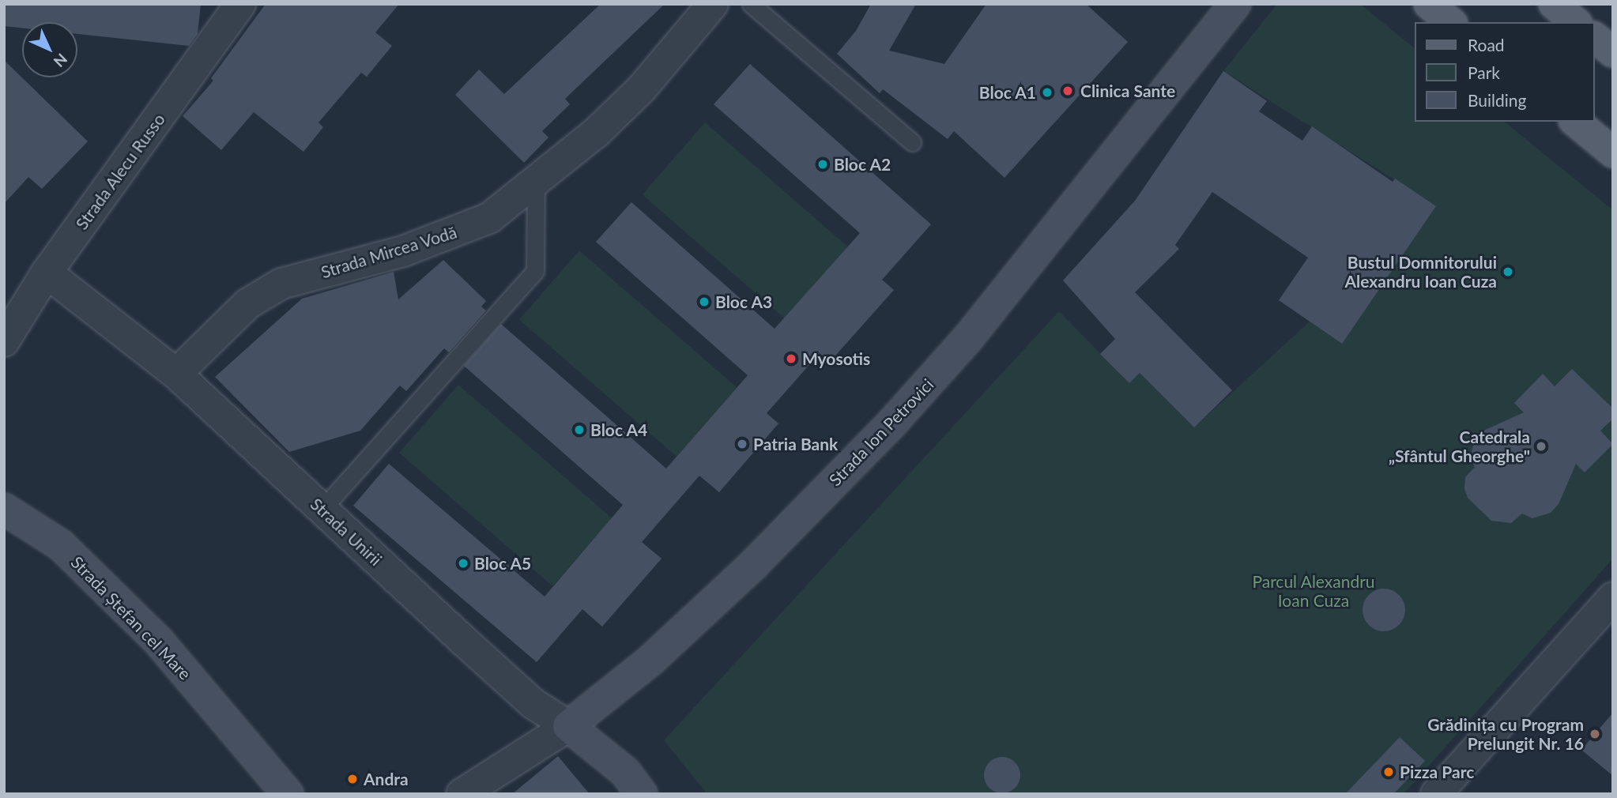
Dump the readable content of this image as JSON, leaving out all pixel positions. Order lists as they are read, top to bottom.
{
  "streets": {
    "main road": ["Strada Ion Petrovici", "Strada Unirii", "Strada Ștefan cel Mare"],
    "street": ["Strada Alecu Russo", "Strada Mircea Vodă"]
  },
  "crossings": [
    ["Strada Alecu Russo", "Strada Unirii"],
    ["Strada Mircea Vodă", "Strada Unirii"],
    ["Strada Ion Petrovici", "Strada Unirii"]
  ],
  "parks": ["Parcul Alexandru Ioan Cuza"],
  "places": [
    "Clinica Sante",
    "Bloc A1",
    "Bloc A2",
    "Bustul Domnitorului Alexandru Ioan Cuza",
    "Bloc A3",
    "Myosotis",
    "Bloc A4",
    "Patria Bank",
    "Catedrala „Sfântul Gheorghe\"",
    "Bloc A5",
    "Grădinița cu Program Prelungit Nr. 16",
    "Pizza Parc",
    "Andra"
  ],
  "legend": ["Road", "Park", "Building"],
  "north": "bottom right"
}
